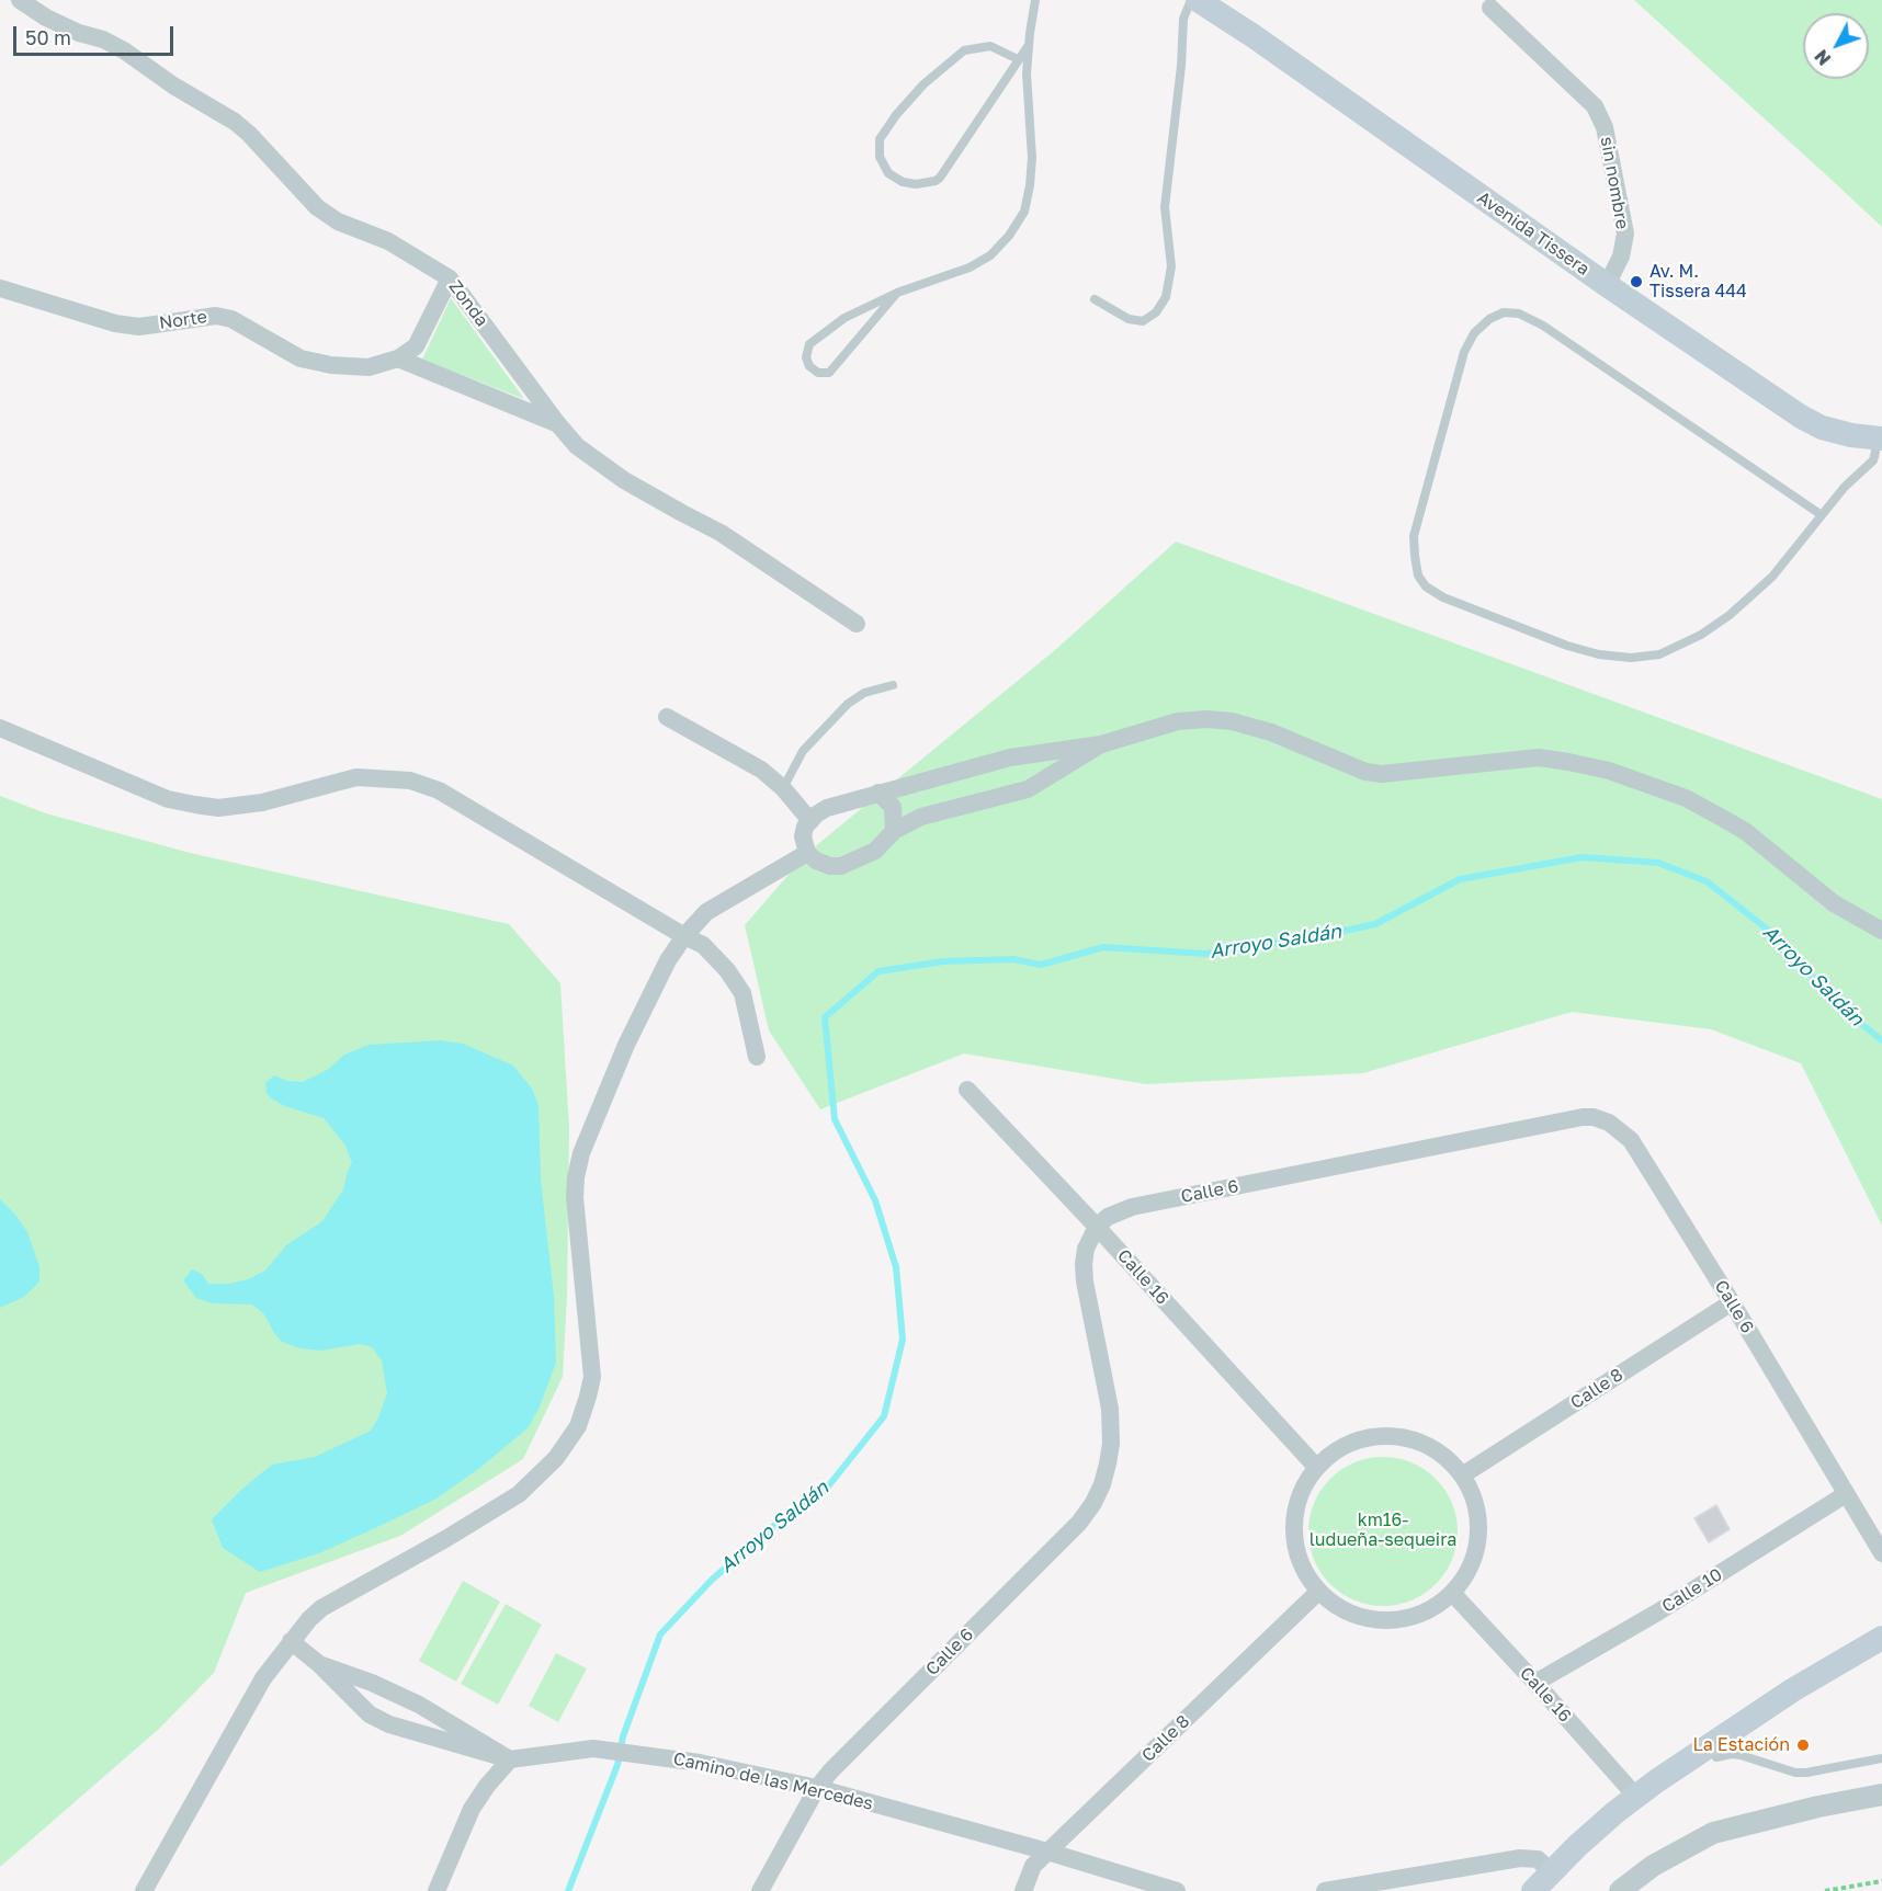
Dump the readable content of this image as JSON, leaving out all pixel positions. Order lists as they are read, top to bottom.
{
  "streets": {
    "main road": ["Avenida Tissera"],
    "street": [
      "sin nombre",
      "Zonda",
      "Norte",
      "Calle 6",
      "Calle 16",
      "Calle 8",
      "Calle 10",
      "Camino de las Mercedes"
    ]
  },
  "crossings": [
    ["sin nombre", "Avenida Tissera"],
    ["Zonda", "Norte"],
    ["Calle 6", "Calle 16"],
    ["Calle 6", "Calle 8"],
    ["Calle 6", "Calle 10"],
    ["Calle 6", "Camino de las Mercedes"],
    ["Calle 16", "Calle 8"],
    ["Calle 16", "Calle 10"],
    ["Calle 8", "Camino de las Mercedes"]
  ],
  "water": ["Arroyo Saldán"],
  "parks": ["km16- ludueña-sequeira"],
  "places": ["Av. M. Tissera 444", "La Estación"],
  "scale_bar": "50 m",
  "north": "bottom left"
}
